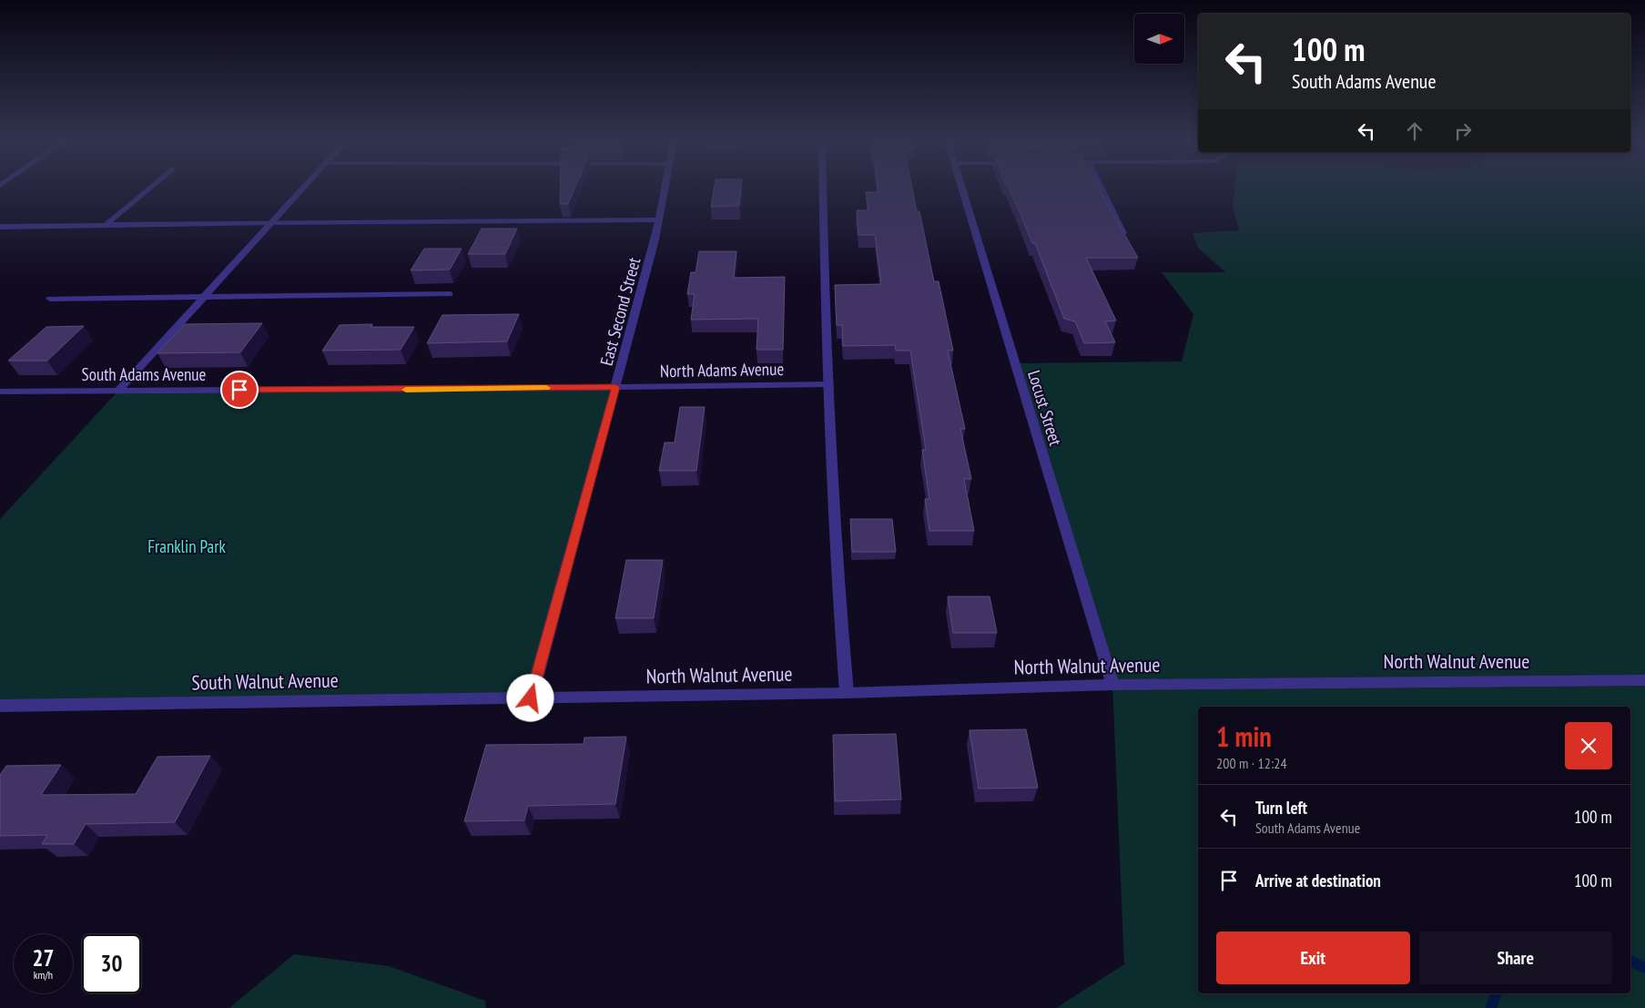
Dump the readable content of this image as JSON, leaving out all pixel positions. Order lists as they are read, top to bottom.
{
  "streets": {
    "street": [
      "East Second Street",
      "North Adams Avenue",
      "South Adams Avenue",
      "Locust Street",
      "North Walnut Avenue",
      "South Walnut Avenue"
    ]
  },
  "crossings": [
    ["East Second Street", "North Adams Avenue"],
    ["East Second Street", "South Adams Avenue"],
    ["East Second Street", "North Walnut Avenue"],
    ["East Second Street", "South Walnut Avenue"],
    ["North Adams Avenue", "South Adams Avenue"],
    ["Locust Street", "North Walnut Avenue"],
    ["North Walnut Avenue", "South Walnut Avenue"]
  ],
  "parks": ["Franklin Park"],
  "north": "right",
  "page": {
    "turn": ["100 m", "South Adams Avenue"],
    "heading": ["1 min", "200 m · 12:24"],
    "list": [
      {
        "name": "Turn left",
        "note": "South Adams Avenue",
        "value": "100 m"
      },
      {
        "name": "Arrive at destination",
        "value": "100 m"
      }
    ],
    "buttons": ["Exit", "Share"],
    "speed": "27 km/h",
    "limit": "30"
  }
}
